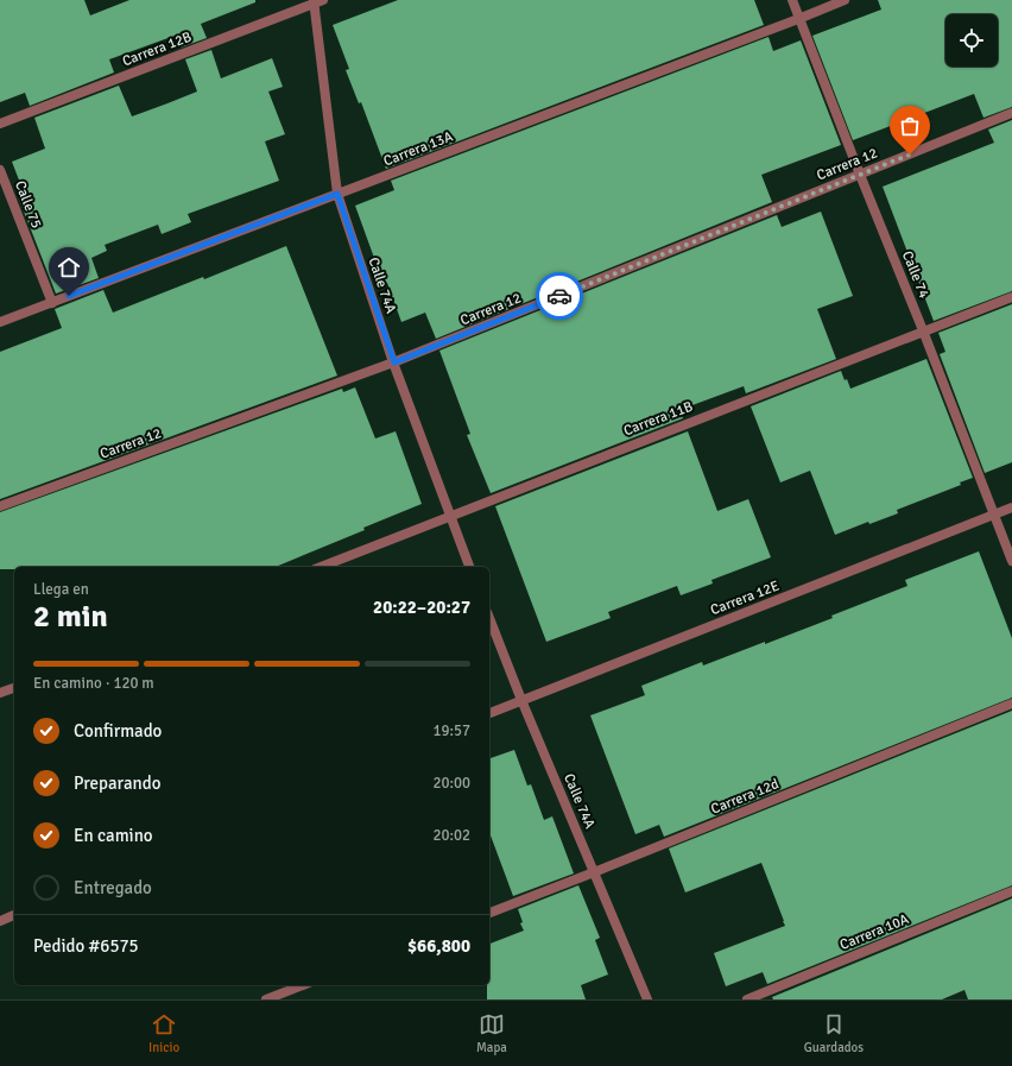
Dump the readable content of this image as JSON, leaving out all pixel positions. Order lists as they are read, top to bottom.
{
  "streets": {
    "street": [
      "Carrera 12B",
      "Carrera 13A",
      "Carrera 12",
      "Calle 75",
      "Calle 74",
      "Calle 74A",
      "Carrera 11B",
      "Carrera 12E",
      "Carrera 12d",
      "Carrera 10A"
    ]
  },
  "crossings": [
    ["Carrera 12B", "Calle 74A"],
    ["Carrera 13A", "Calle 75"],
    ["Carrera 13A", "Calle 74"],
    ["Carrera 13A", "Calle 74A"],
    ["Carrera 12", "Calle 74"],
    ["Carrera 12", "Calle 74A"],
    ["Calle 74", "Carrera 11B"],
    ["Calle 74", "Carrera 12E"],
    ["Calle 74A", "Carrera 11B"],
    ["Calle 74A", "Carrera 12E"],
    ["Calle 74A", "Carrera 12d"]
  ],
  "page": {
    "heading": ["2 min", "Llega en", "20:22–20:27"],
    "panel": ["Pedido #6575", "$66,800"],
    "bar": "En camino · 120 m",
    "list": [
      ["Confirmado", "19:57"],
      ["Preparando", "20:00"],
      ["En camino", "20:02"],
      "Entregado"
    ],
    "tabs": ["Inicio", "Mapa", "Guardados"]
  }
}
